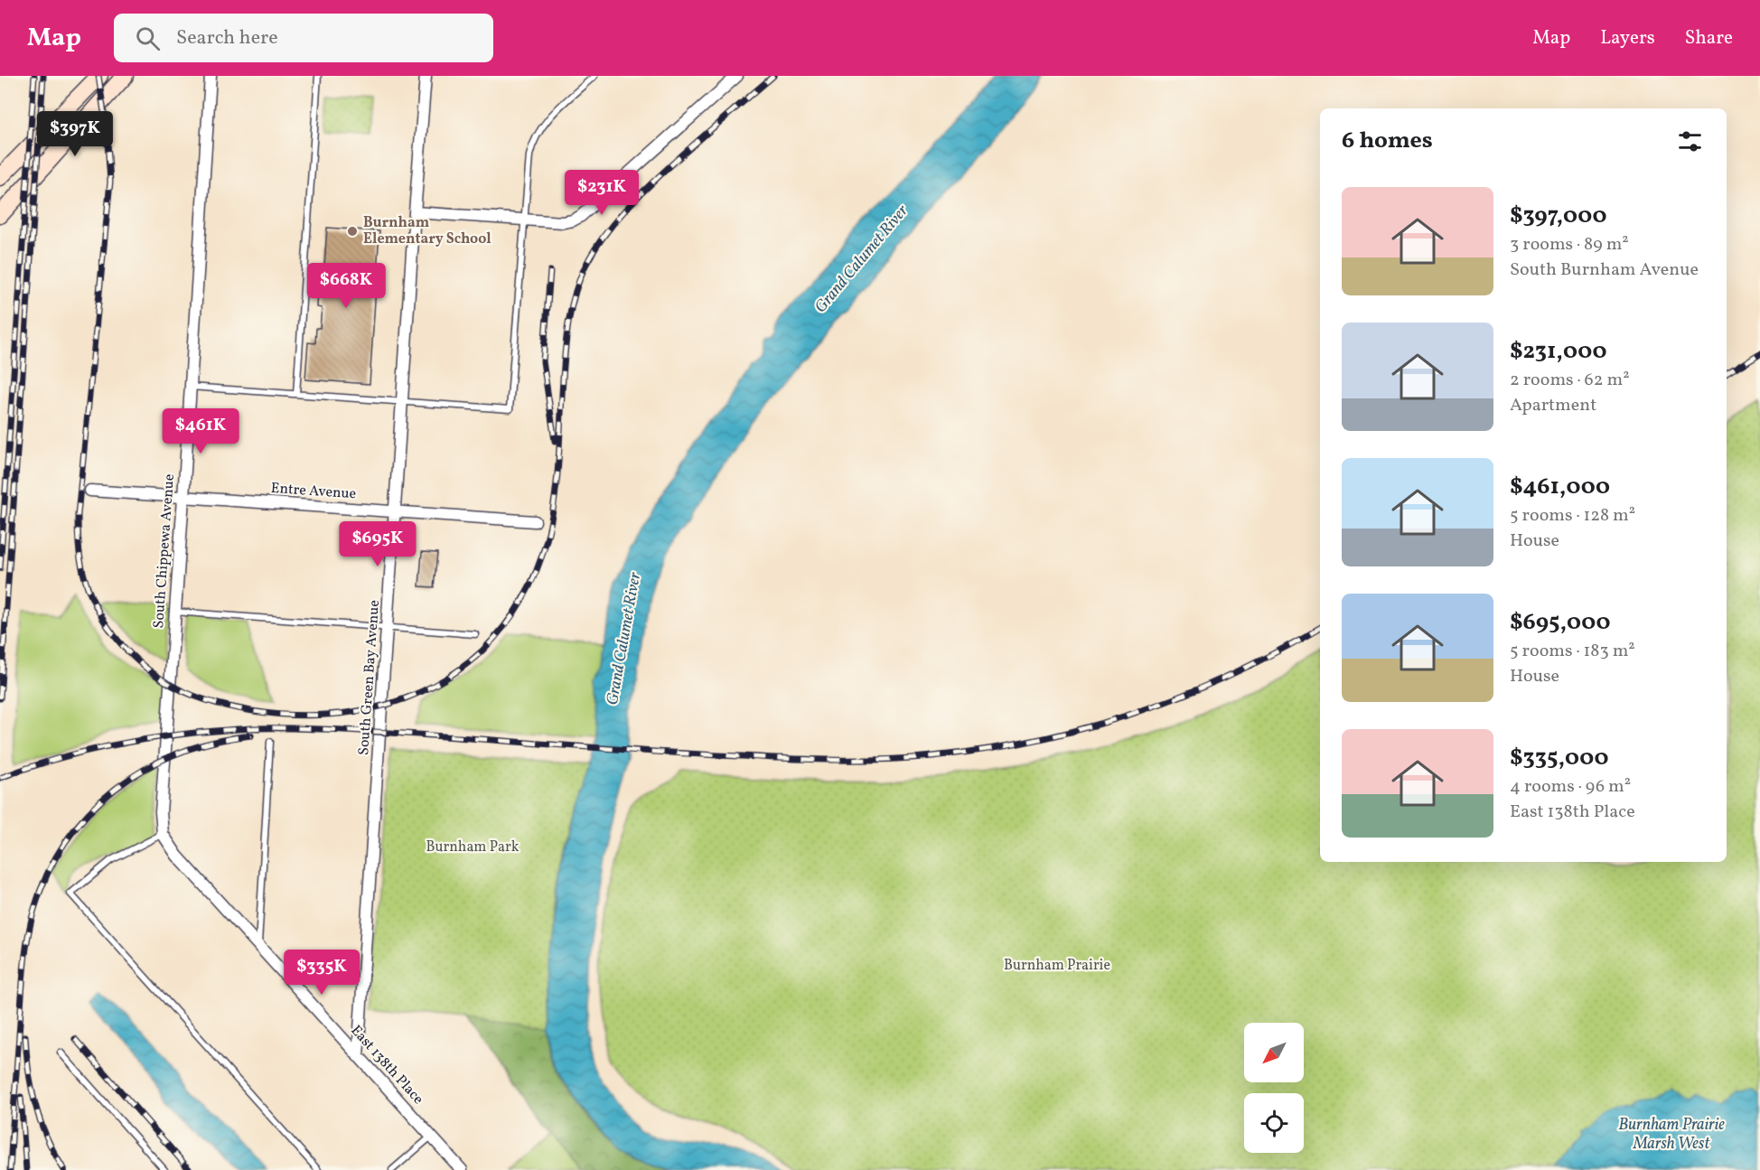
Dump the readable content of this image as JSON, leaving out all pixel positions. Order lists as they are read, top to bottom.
{
  "streets": {
    "street": [
      "Entre Avenue",
      "South Chippewa Avenue",
      "South Green Bay Avenue",
      "East 138th Place"
    ]
  },
  "crossings": [
    ["Entre Avenue", "South Chippewa Avenue"],
    ["Entre Avenue", "South Green Bay Avenue"],
    ["South Chippewa Avenue", "East 138th Place"],
    ["South Green Bay Avenue", "East 138th Place"]
  ],
  "water": ["Grand Calumet River", "Burnham Prairie Marsh West"],
  "parks": ["Burnham Park", "Burnham Prairie"],
  "places": ["Burnham Elementary School"],
  "north": "bottom left",
  "page": {
    "header": "Map",
    "search": "Search here",
    "nav": ["Map", "Layers", "Share"],
    "heading": "6 homes",
    "price": [
      "$397K",
      "$231K",
      "$668K",
      "$461K",
      "$695K",
      "$335K"
    ],
    "list": [
      {
        "name": "$397,000",
        "note": "3 rooms · 89 m² · South Burnham Avenue"
      },
      {
        "name": "$231,000",
        "note": "2 rooms · 62 m² · Apartment"
      },
      {
        "name": "$461,000",
        "note": "5 rooms · 128 m² · House"
      },
      {
        "name": "$695,000",
        "note": "5 rooms · 183 m² · House"
      },
      {
        "name": "$335,000",
        "note": "4 rooms · 96 m² · East 138th Place"
      }
    ]
  }
}
